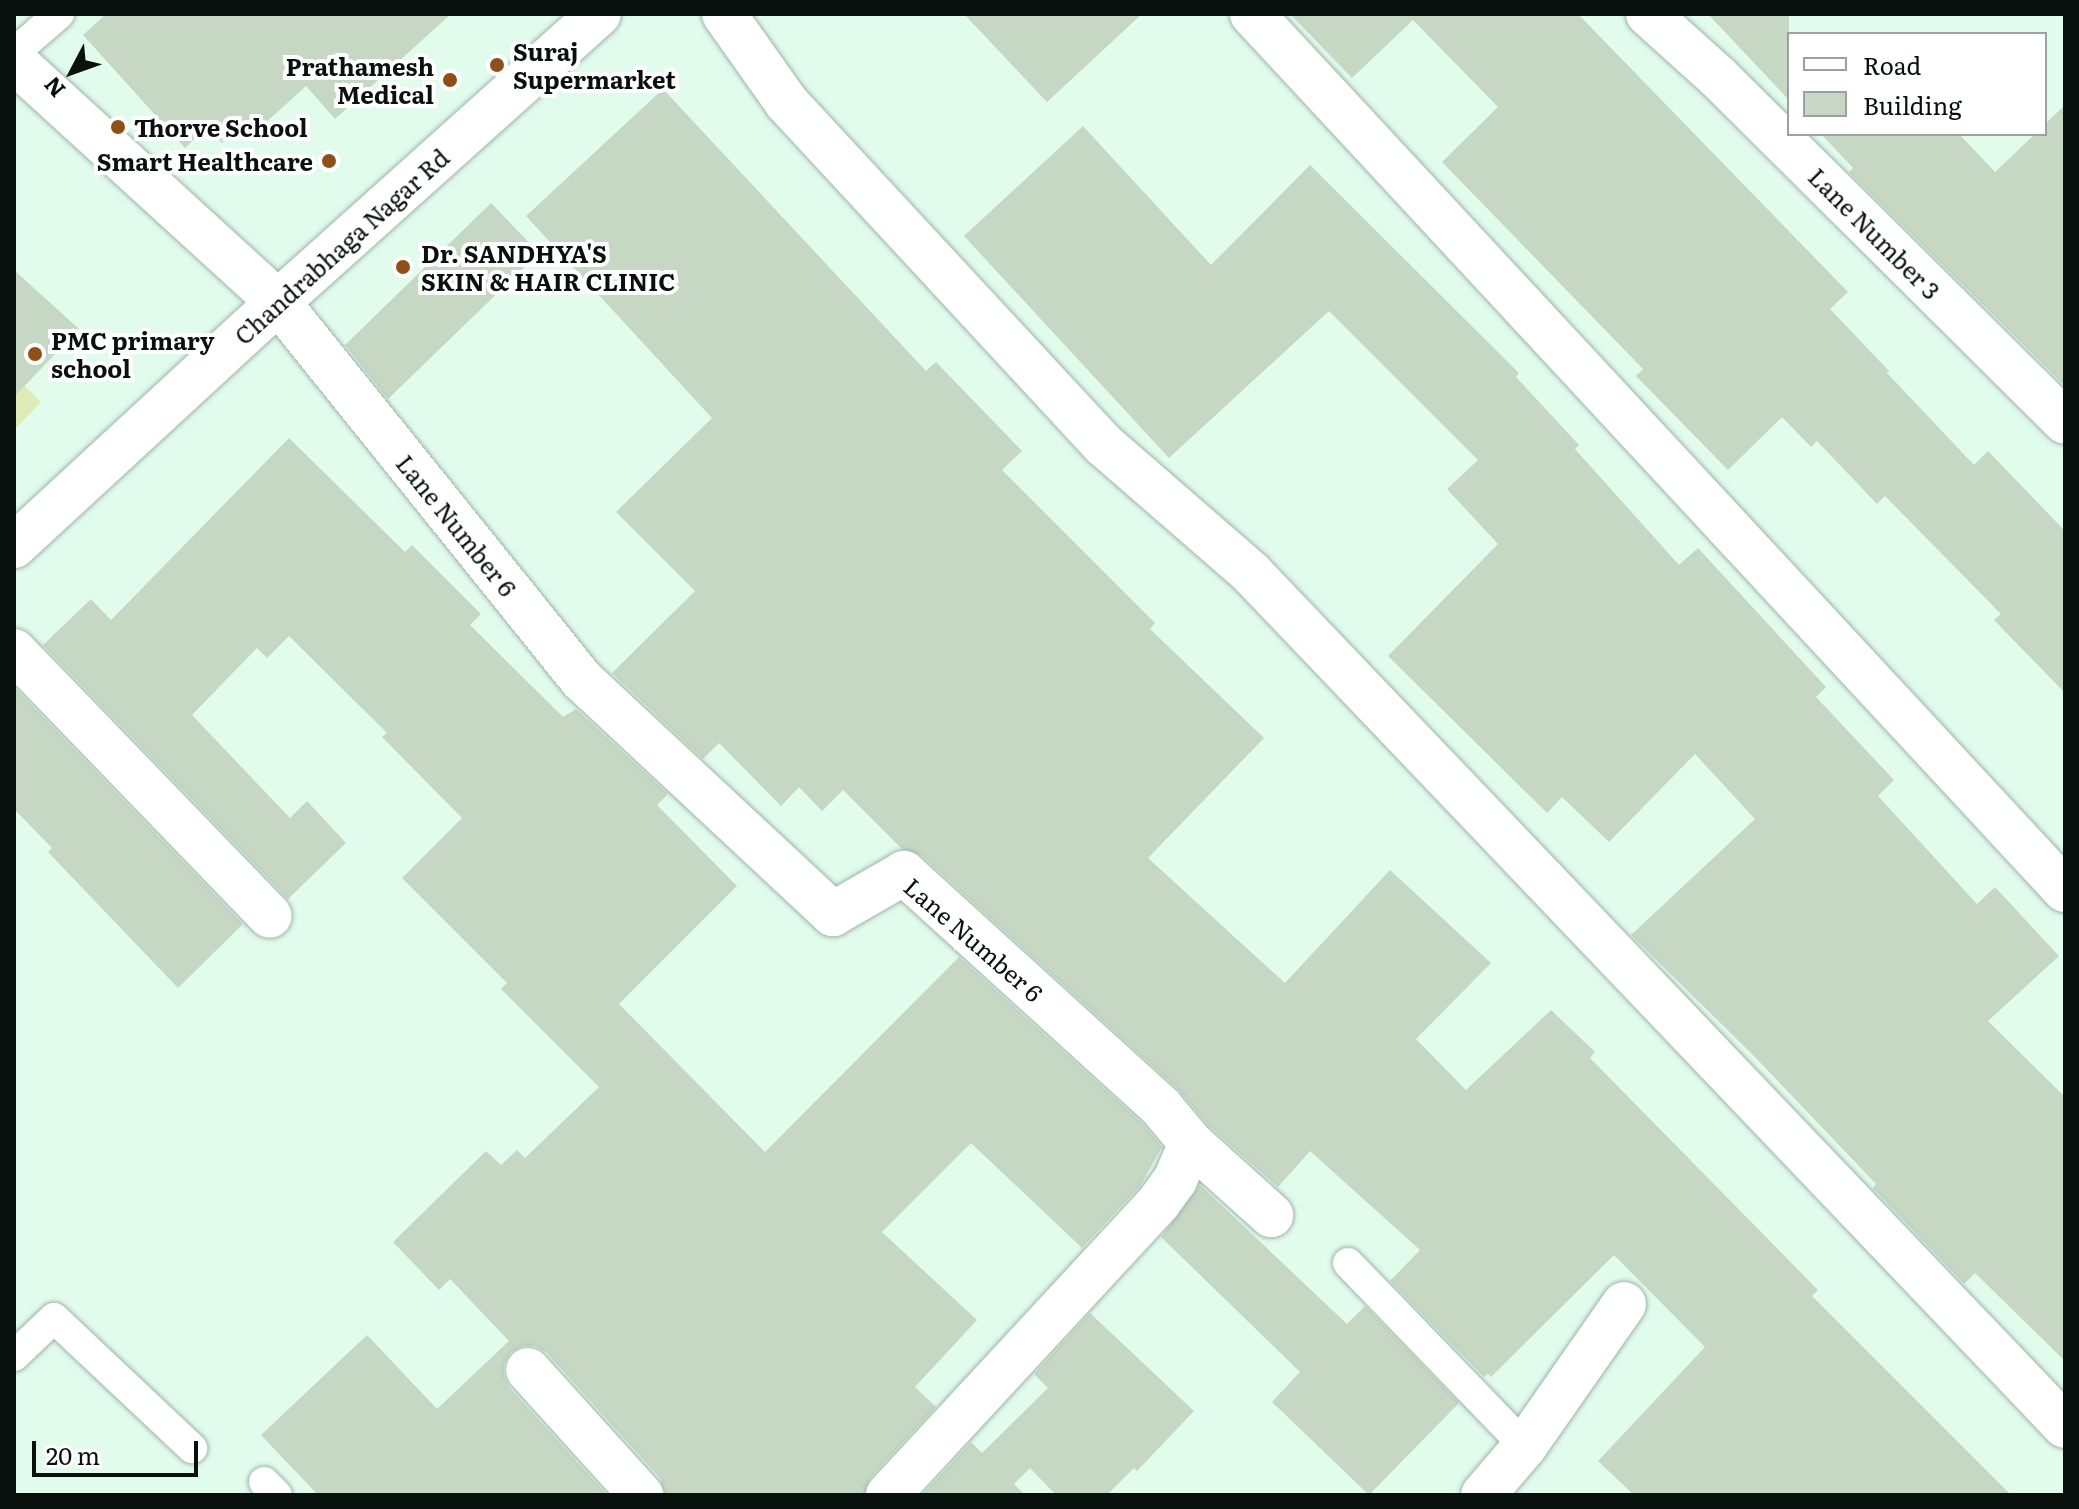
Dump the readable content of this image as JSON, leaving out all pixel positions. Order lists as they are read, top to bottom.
{
  "streets": {
    "street": ["Lane Number 3", "Chandrabhaga Nagar Rd", "Lane Number 6"]
  },
  "crossings": [
    ["Chandrabhaga Nagar Rd", "Lane Number 6"]
  ],
  "places": [
    "Suraj Supermarket",
    "Prathamesh Medical",
    "Thorve School",
    "Smart Healthcare",
    "Dr. SANDHYA'S SKIN & HAIR CLINIC",
    "PMC primary school"
  ],
  "legend": ["Road", "Building"],
  "scale_bar": "20 m",
  "north": "bottom left"
}
